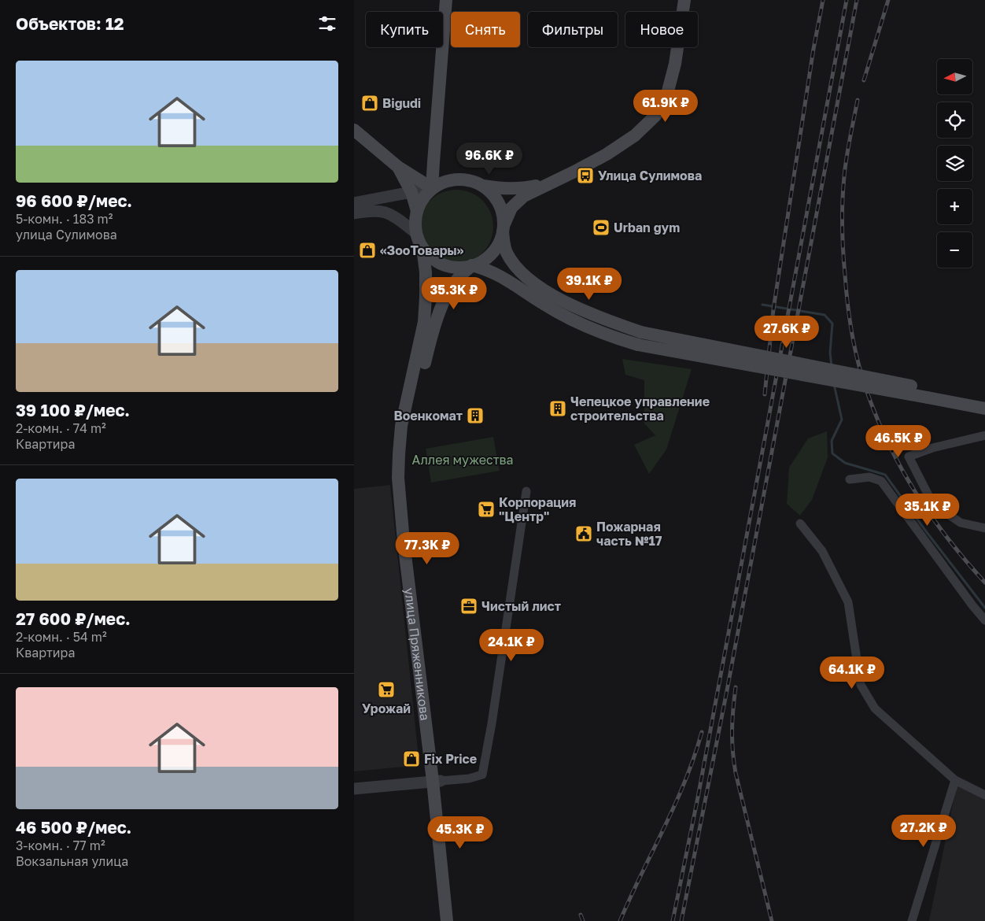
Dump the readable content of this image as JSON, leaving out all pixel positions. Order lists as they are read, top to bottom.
{
  "streets": {
    "main road": ["улица Пряженникова"]
  },
  "parks": ["Аллея мужества"],
  "places": {
    "shop": ["Bigudi", "«ЗооТовары»", "Fix Price"],
    "bus stop": ["Улица Сулимова"],
    "sports": ["Urban gym"],
    "building": ["Чепецкое управление строительства", "Военкомат"],
    "supermarket": ["Корпорация \"Центр\"", "Урожай"],
    "public building": ["Пожарная часть №17"],
    "office": ["Чистый лист"]
  },
  "north": "left",
  "page": {
    "heading": "Объектов: 12",
    "chip": [
      "Купить",
      "Снять",
      "Фильтры",
      "Новое"
    ],
    "list": [
      {
        "name": "96 600 ₽/мес.",
        "note": "5-комн. · 183 m² · улица Сулимова"
      },
      {
        "name": "39 100 ₽/мес.",
        "note": "2-комн. · 74 m² · Квартира"
      },
      {
        "name": "27 600 ₽/мес.",
        "note": "2-комн. · 54 m² · Квартира"
      },
      {
        "name": "46 500 ₽/мес.",
        "note": "3-комн. · 77 m² · Вокзальная улица"
      }
    ],
    "map_buttons": ["+", "−"],
    "price": [
      "61.9K ₽",
      "96.6K ₽",
      "39.1K ₽",
      "35.3K ₽",
      "27.6K ₽",
      "46.5K ₽",
      "35.1K ₽",
      "77.3K ₽",
      "24.1K ₽",
      "64.1K ₽",
      "27.2K ₽",
      "45.3K ₽"
    ]
  }
}
